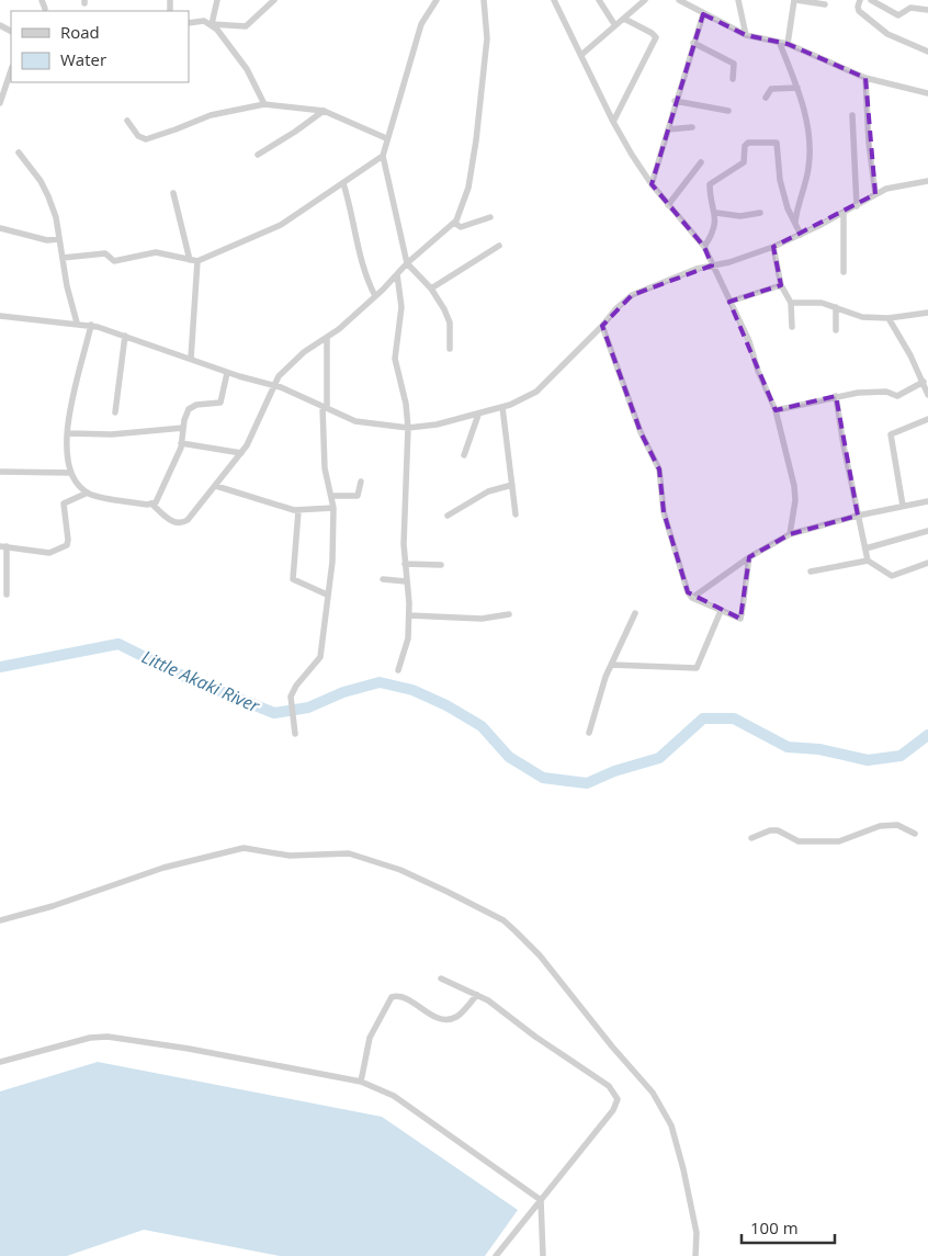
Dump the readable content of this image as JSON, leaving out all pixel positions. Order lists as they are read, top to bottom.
{
  "water": ["Little Akaki River"],
  "legend": ["Road", "Water"],
  "scale_bar": "100 m"
}
